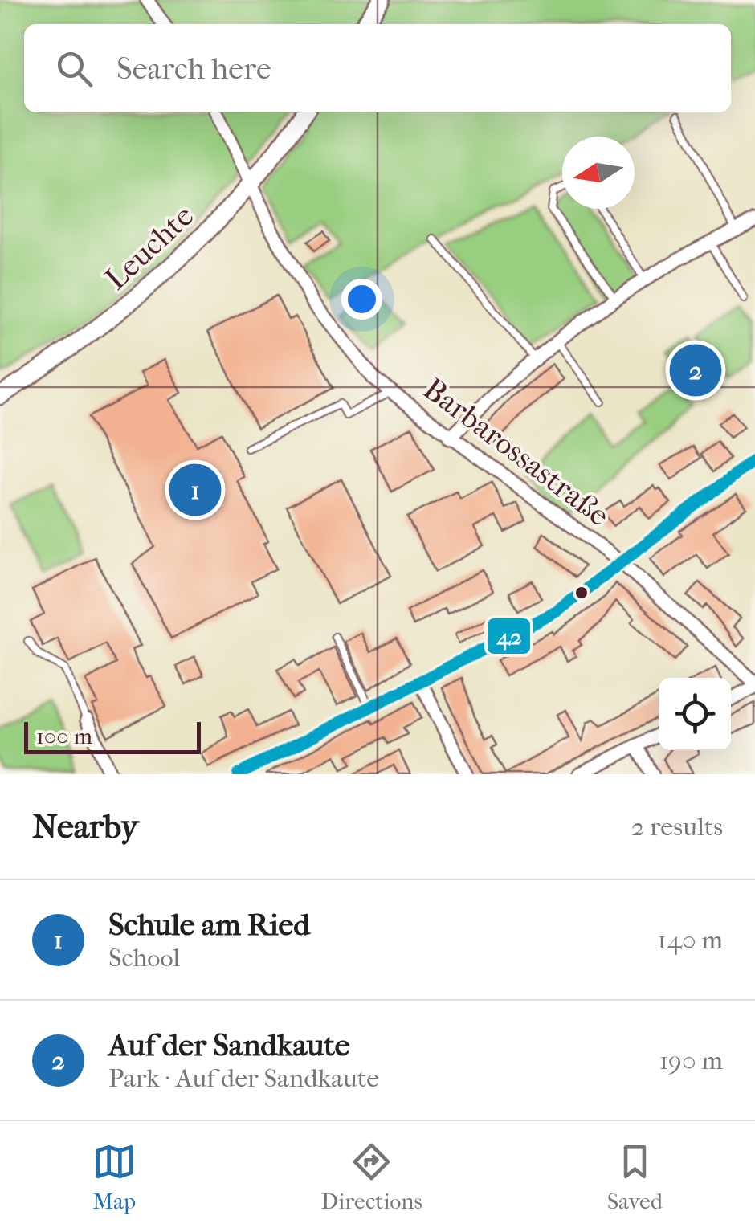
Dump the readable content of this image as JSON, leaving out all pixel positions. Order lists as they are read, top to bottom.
{
  "streets": {
    "street": ["Leuchte", "Barbarossastraße"]
  },
  "crossings": [
    ["Leuchte", "Barbarossastraße"]
  ],
  "lines": ["transit line 42"],
  "scale_bar": "100 m",
  "north": "left",
  "page": {
    "search": "Search here",
    "pins": ["2", "1"],
    "scale": "100 m",
    "heading": ["Nearby", "2 results"],
    "list": [
      {
        "mark": "1",
        "name": "Schule am Ried",
        "note": "School",
        "value": "140 m"
      },
      {
        "mark": "2",
        "name": "Auf der Sandkaute",
        "note": "Park · Auf der Sandkaute",
        "value": "190 m"
      }
    ],
    "nav": ["Map", "Directions", "Saved"]
  }
}
